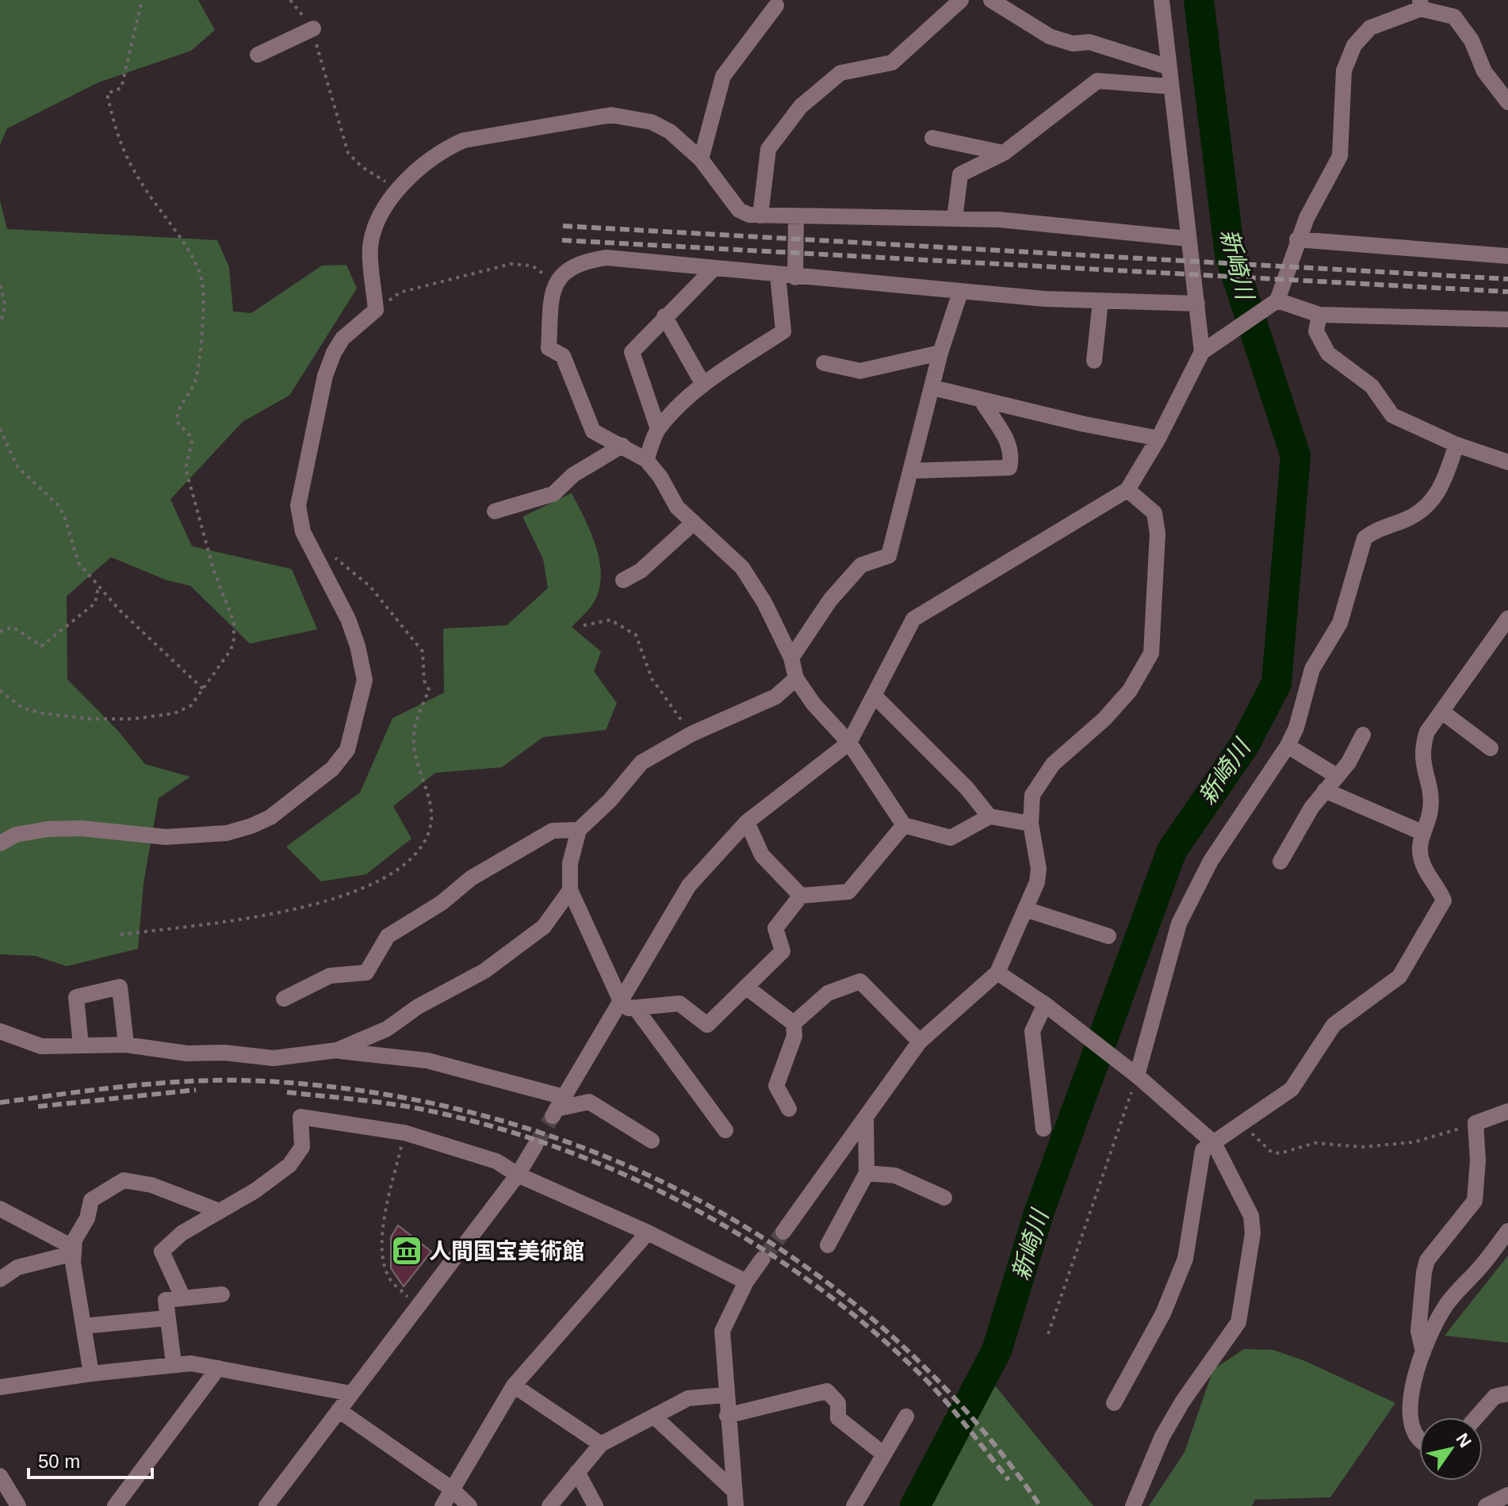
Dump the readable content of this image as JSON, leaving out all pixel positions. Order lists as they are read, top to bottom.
{
  "water": ["新崎川"],
  "places": {
    "museum": ["人間国宝美術館"]
  },
  "scale_bar": "50 m",
  "north": "top right"
}
